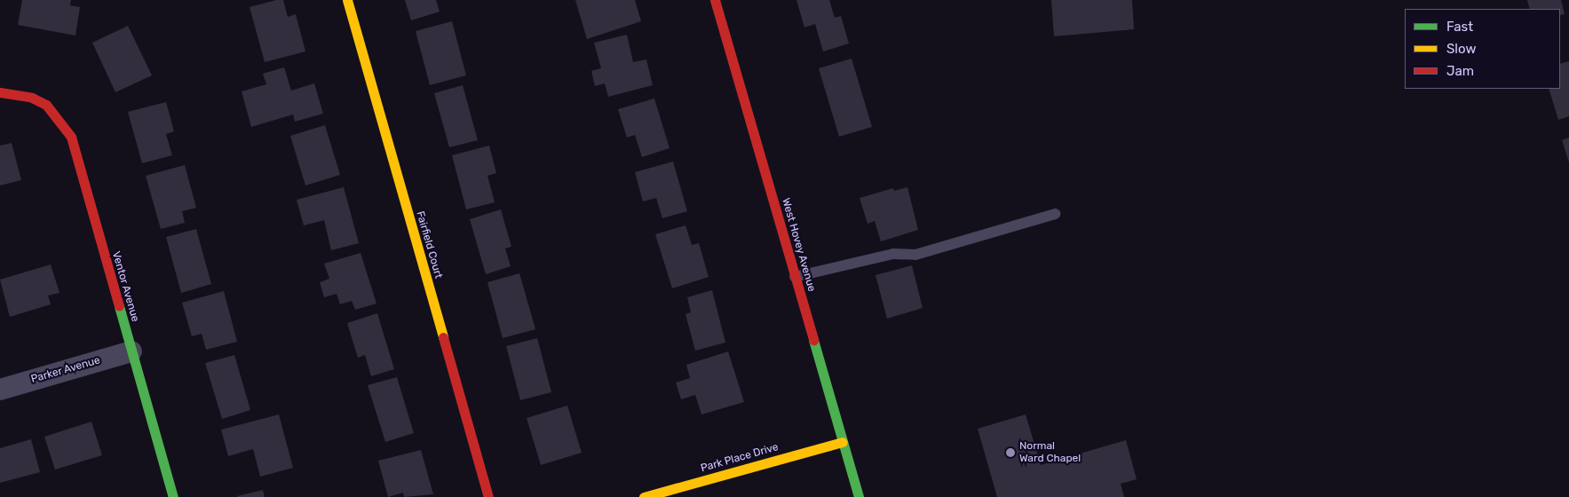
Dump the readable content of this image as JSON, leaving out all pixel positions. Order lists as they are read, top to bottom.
{
  "streets": {
    "street": [
      "Fairfield Court",
      "West Hovey Avenue",
      "Ventor Avenue",
      "Parker Avenue",
      "Park Place Drive"
    ]
  },
  "crossings": [
    ["West Hovey Avenue", "Park Place Drive"],
    ["Ventor Avenue", "Parker Avenue"]
  ],
  "places": ["Normal Ward Chapel"],
  "legend": ["Fast", "Slow", "Jam"]
}
